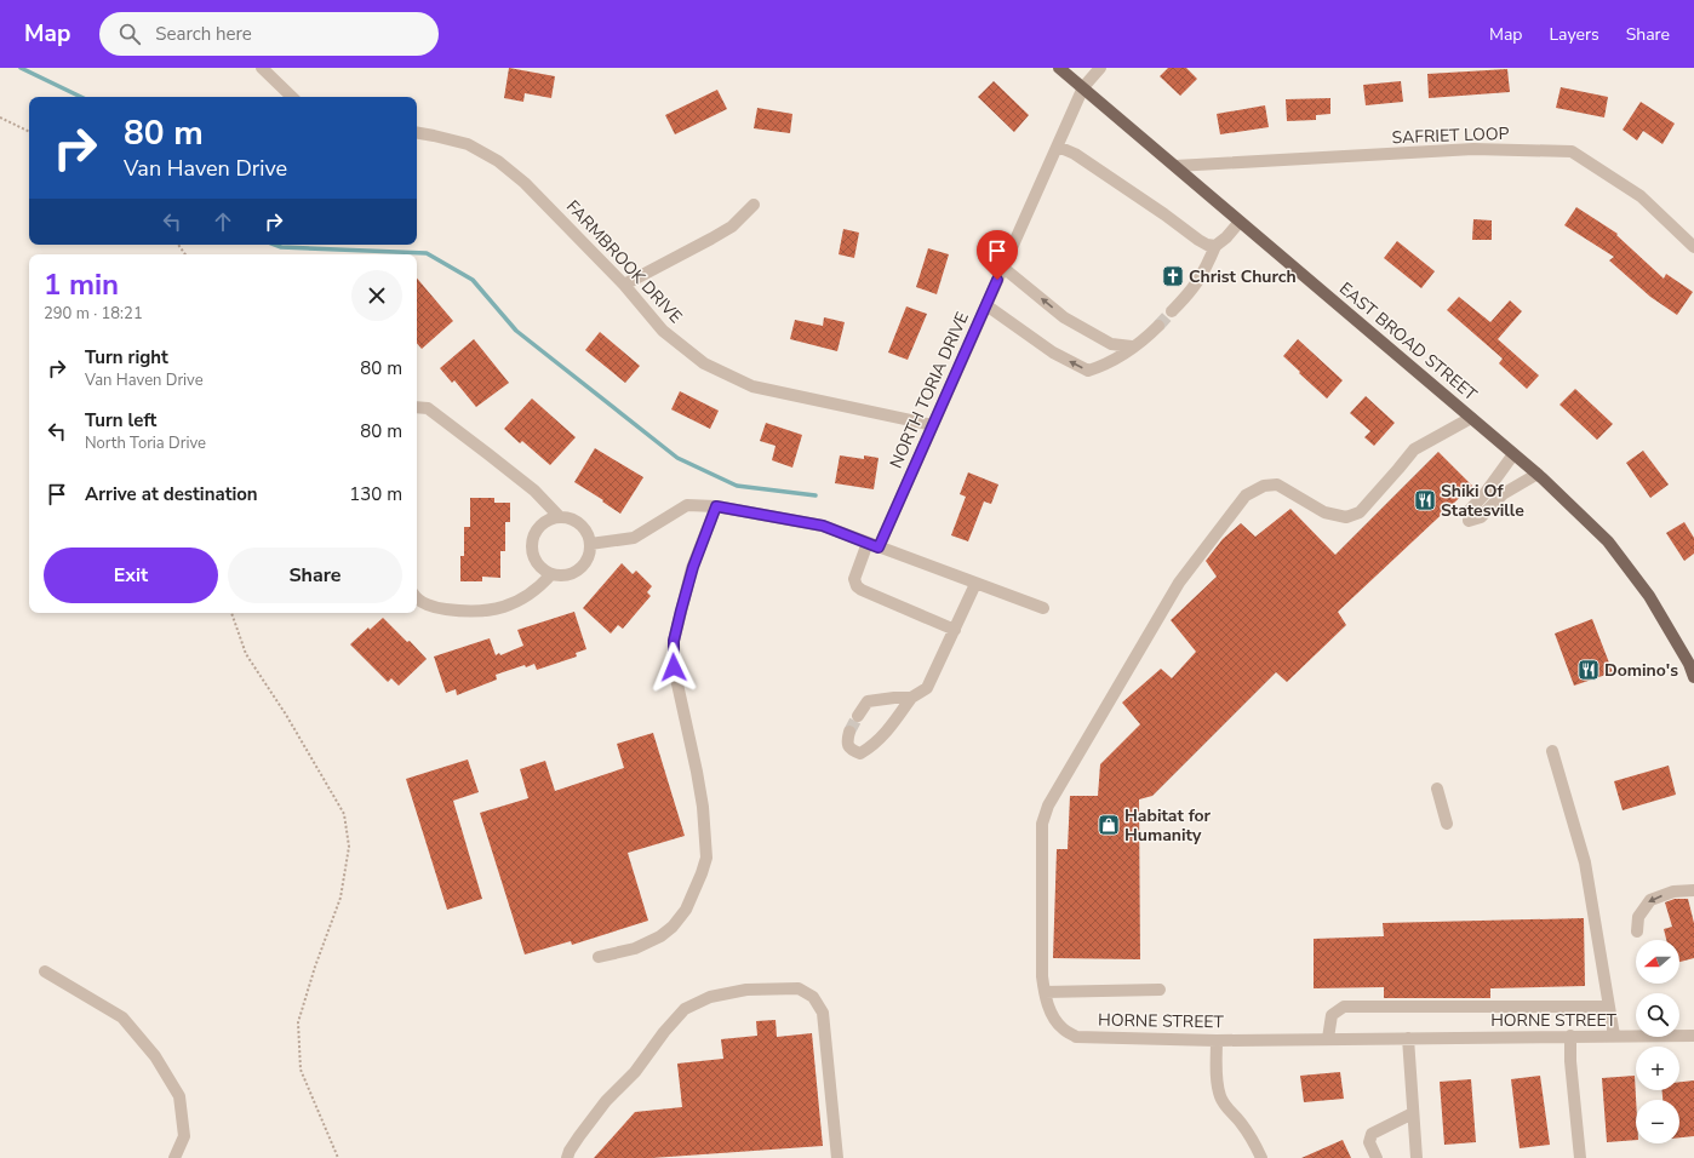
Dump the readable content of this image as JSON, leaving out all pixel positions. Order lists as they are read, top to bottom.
{
  "streets": {
    "main road": ["EAST BROAD STREET"],
    "street": [
      "SAFRIET LOOP",
      "FARMBROOK DRIVE",
      "NORTH TORIA DRIVE",
      "HORNE STREET"
    ]
  },
  "crossings": [
    ["SAFRIET LOOP", "EAST BROAD STREET"],
    ["FARMBROOK DRIVE", "NORTH TORIA DRIVE"],
    ["EAST BROAD STREET", "NORTH TORIA DRIVE"],
    ["EAST BROAD STREET", "HORNE STREET"]
  ],
  "places": {
    "church": ["Christ Church"],
    "restaurant": ["Shiki Of Statesville", "Domino's"],
    "shop": ["Habitat for Humanity"]
  },
  "north": "left",
  "page": {
    "header": "Map",
    "search": "Search here",
    "nav": ["Map", "Layers", "Share"],
    "turn": ["80 m", "Van Haven Drive"],
    "heading": ["1 min", "290 m · 18:21"],
    "list": [
      {
        "name": "Turn right",
        "note": "Van Haven Drive",
        "value": "80 m"
      },
      {
        "name": "Turn left",
        "note": "North Toria Drive",
        "value": "80 m"
      },
      {
        "name": "Arrive at destination",
        "value": "130 m"
      }
    ],
    "buttons": ["Exit", "Share"],
    "map_buttons": ["+", "−"]
  }
}
